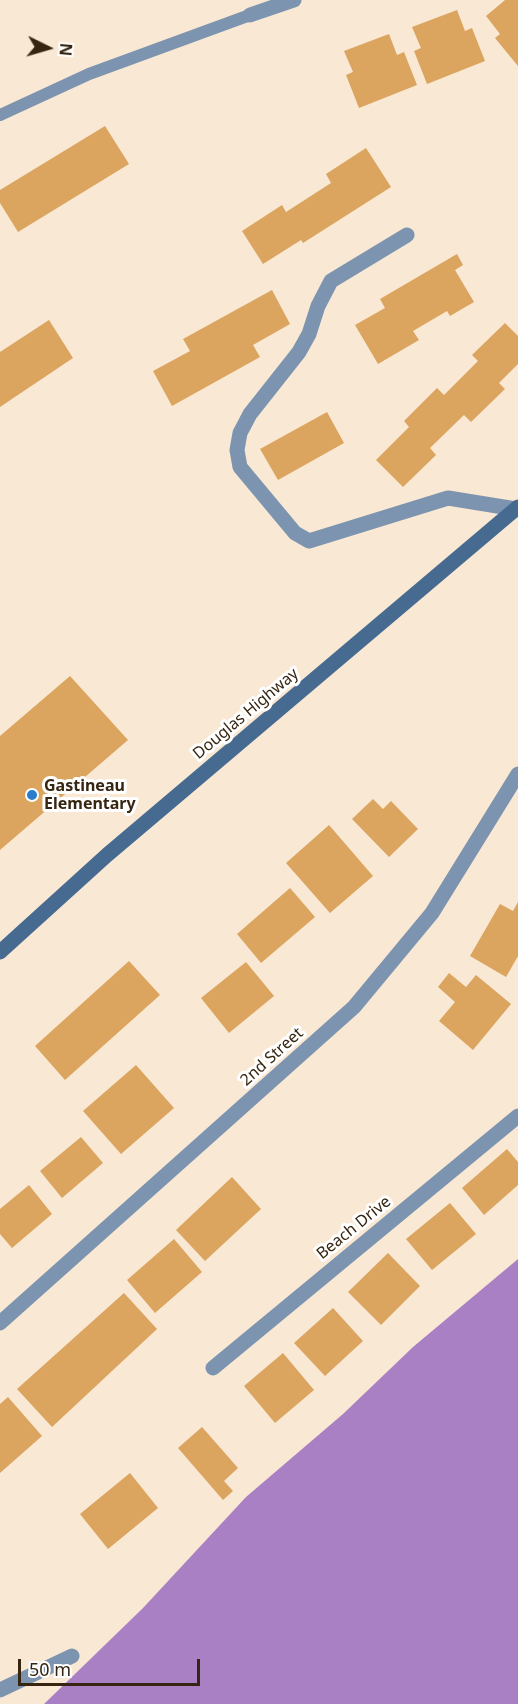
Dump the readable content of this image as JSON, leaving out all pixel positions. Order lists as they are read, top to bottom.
{
  "streets": {
    "main road": ["Douglas Highway"],
    "street": ["2nd Street", "Beach Drive"]
  },
  "places": ["Gastineau Elementary"],
  "scale_bar": "50 m",
  "north": "right"
}
